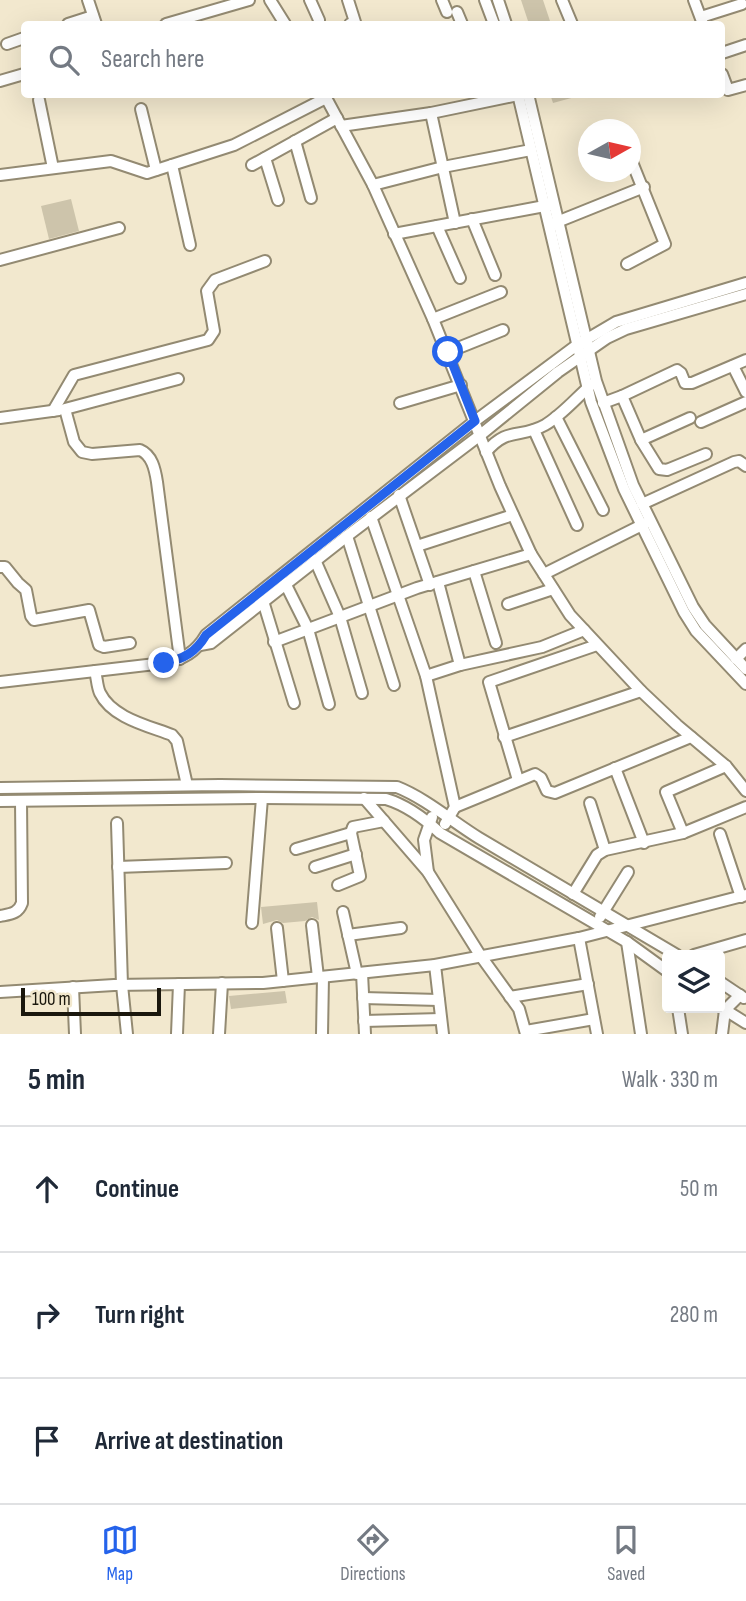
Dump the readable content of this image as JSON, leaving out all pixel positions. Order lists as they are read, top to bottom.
{
  "scale_bar": "100 m",
  "north": "right",
  "page": {
    "search": "Search here",
    "scale": "100 m",
    "heading": ["5 min", "Walk · 330 m"],
    "list": [
      ["Continue", "50 m"],
      ["Turn right", "280 m"],
      "Arrive at destination"
    ],
    "nav": ["Map", "Directions", "Saved"]
  }
}
